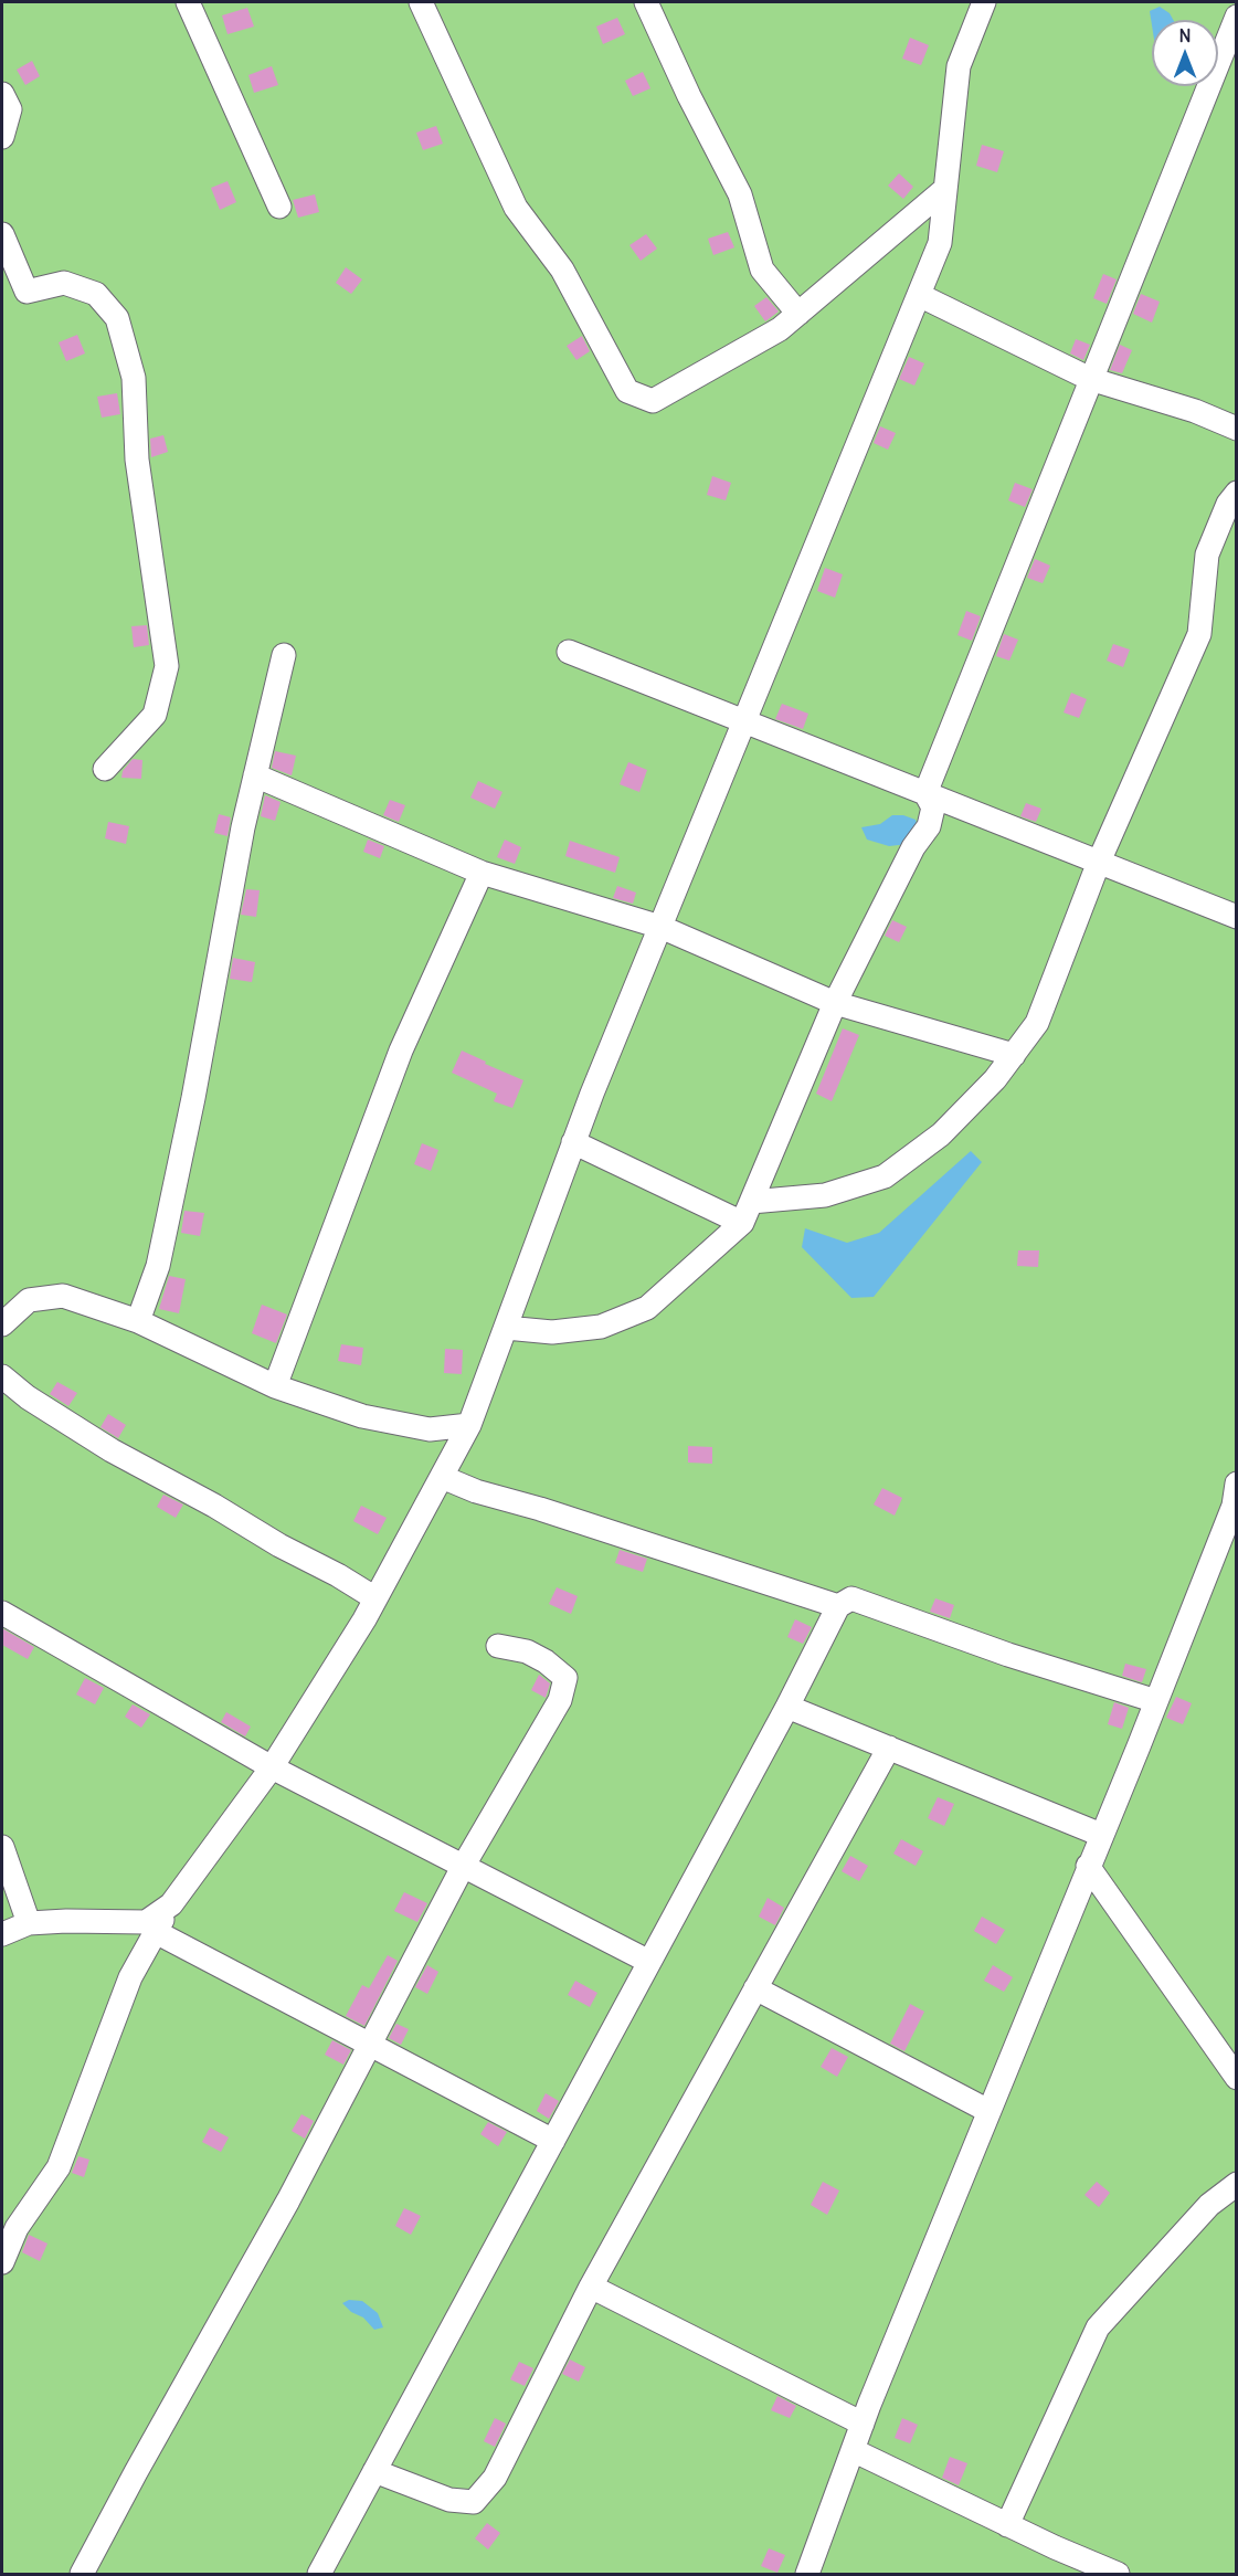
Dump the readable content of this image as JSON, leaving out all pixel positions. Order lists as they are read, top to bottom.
{
  "north": "top"
}
